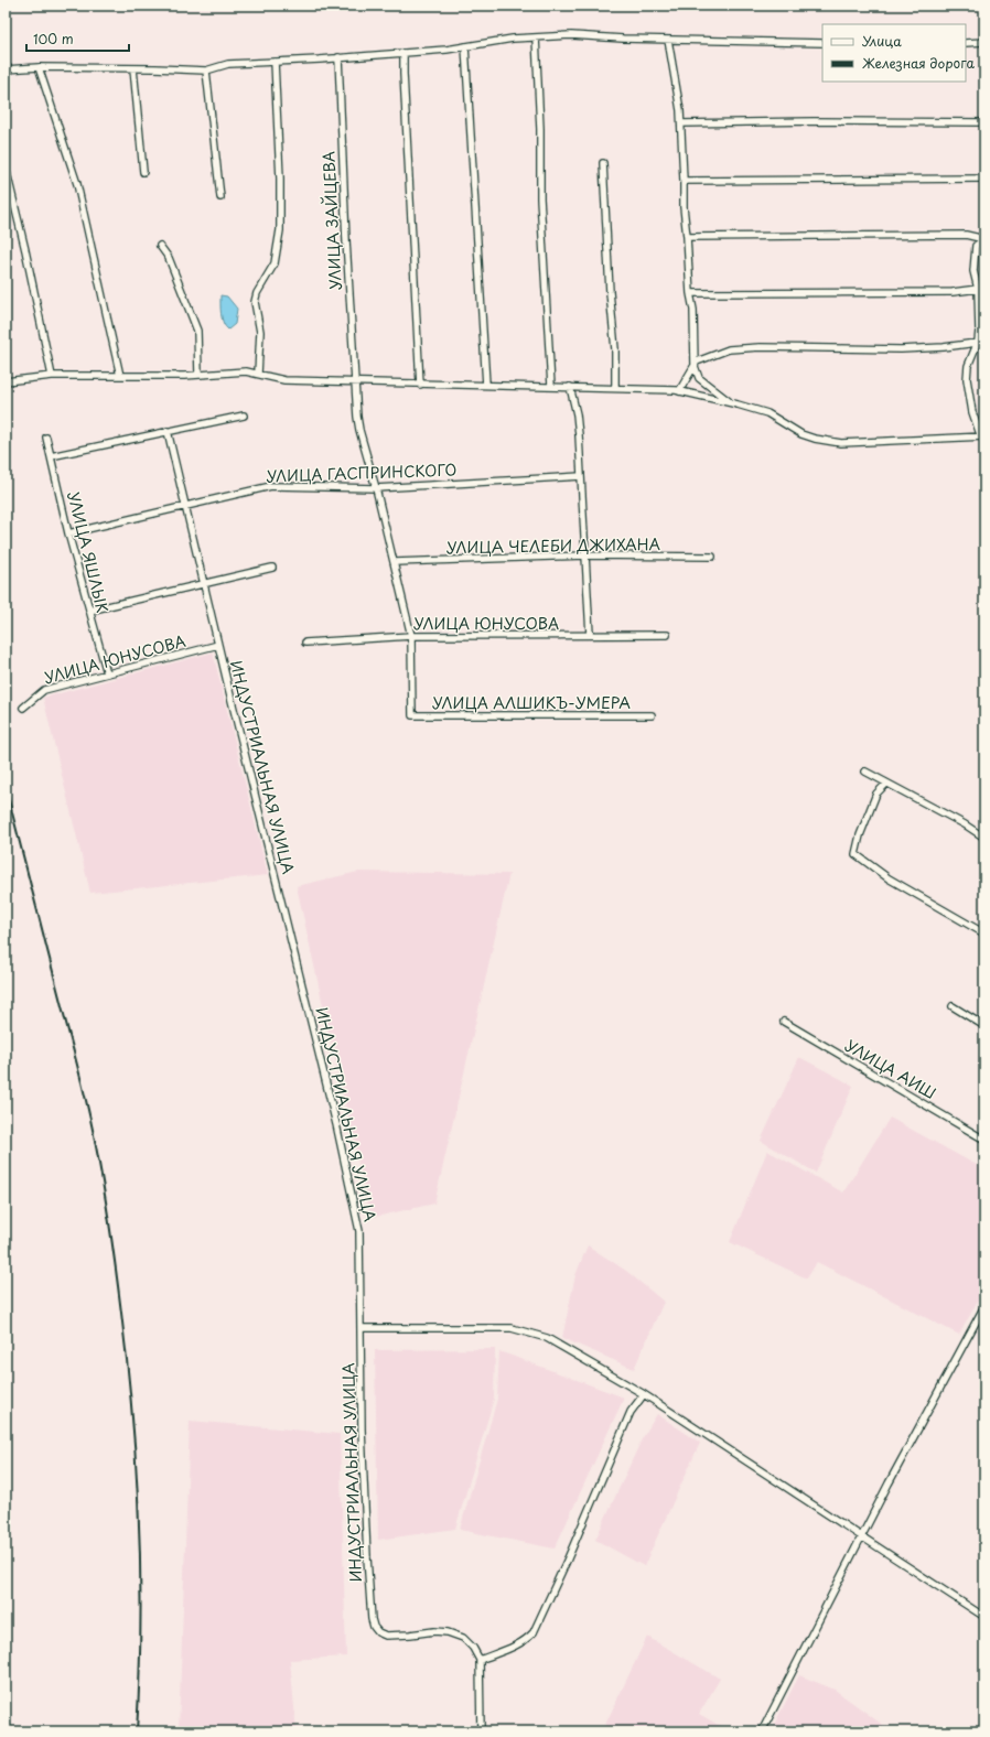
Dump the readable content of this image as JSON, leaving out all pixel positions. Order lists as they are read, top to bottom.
{
  "streets": {
    "street": [
      "УЛИЦА ЗАЙЦЕВА",
      "УЛИЦА ГАСПРИНСКОГО",
      "УЛИЦА ЧЕЛЕБИ ДЖИХАНА",
      "УЛИЦА ЯШЛЫК",
      "УЛИЦА ЮНУСОВА",
      "УЛИЦА АЛШИКЪ-УМЕРА",
      "ИНДУСТРИАЛЬНАЯ УЛИЦА",
      "УЛИЦА АИШ"
    ]
  },
  "crossings": [
    ["УЛИЦА ЗАЙЦЕВА", "УЛИЦА ГАСПРИНСКОГО"],
    ["УЛИЦА ЗАЙЦЕВА", "УЛИЦА ЧЕЛЕБИ ДЖИХАНА"],
    ["УЛИЦА ЗАЙЦЕВА", "УЛИЦА ЮНУСОВА"],
    ["УЛИЦА ЗАЙЦЕВА", "УЛИЦА АЛШИКЪ-УМЕРА"],
    ["УЛИЦА ГАСПРИНСКОГО", "УЛИЦА ЯШЛЫК"],
    ["УЛИЦА ГАСПРИНСКОГО", "ИНДУСТРИАЛЬНАЯ УЛИЦА"],
    ["УЛИЦА ЯШЛЫК", "УЛИЦА ЮНУСОВА"],
    ["УЛИЦА ЮНУСОВА", "ИНДУСТРИАЛЬНАЯ УЛИЦА"]
  ],
  "legend": ["Улица", "Железная дорога"],
  "scale_bar": "100 m"
}
